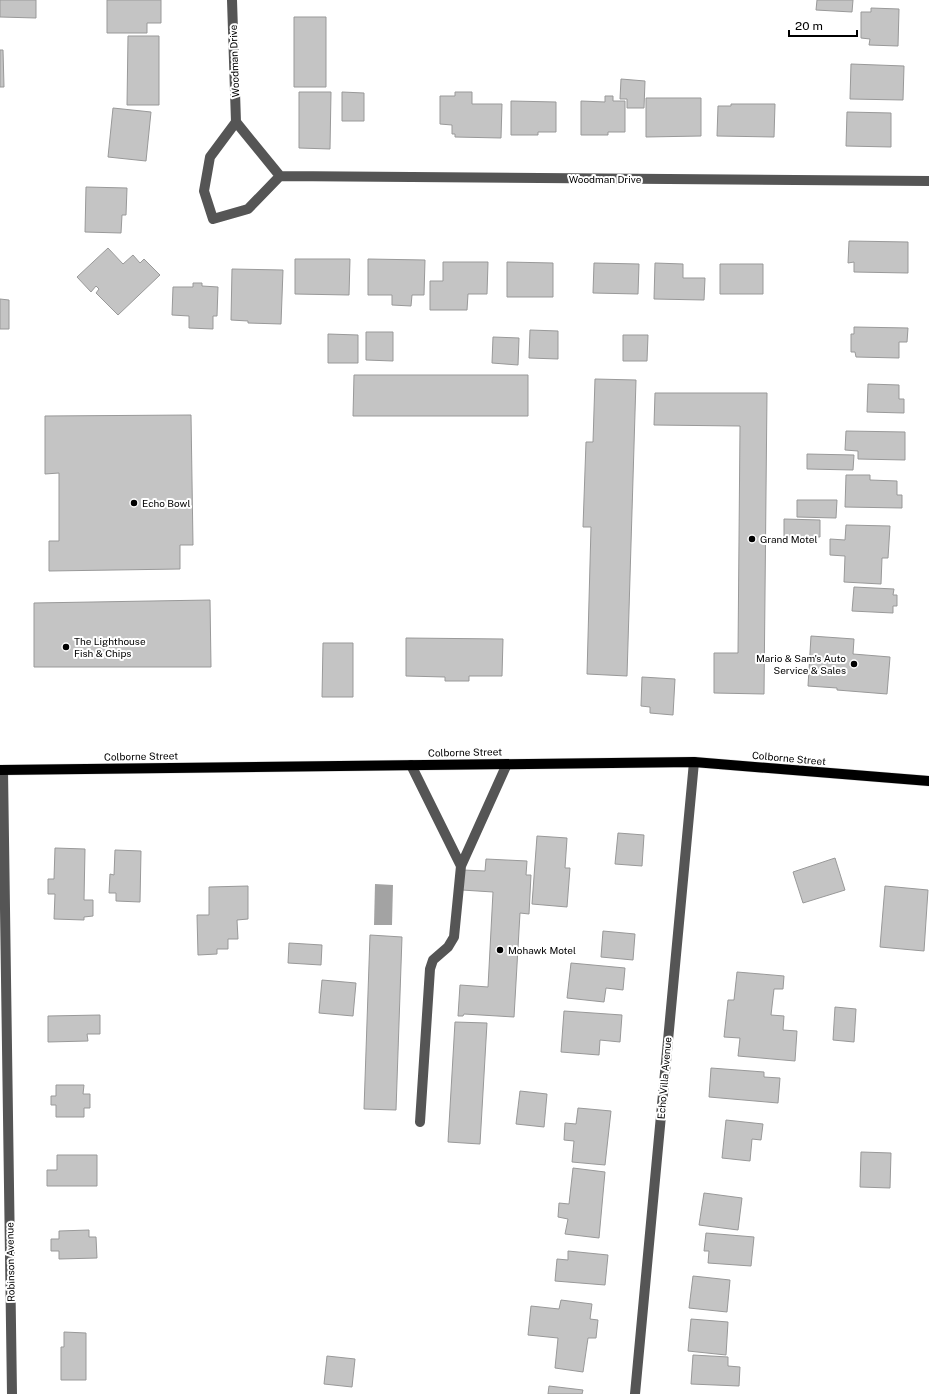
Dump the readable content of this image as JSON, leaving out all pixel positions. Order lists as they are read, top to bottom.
{
  "streets": {
    "main road": ["Colborne Street"],
    "street": ["Woodman Drive", "Echo Villa Avenue", "Robinson Avenue"]
  },
  "crossings": [
    ["Colborne Street", "Echo Villa Avenue"],
    ["Colborne Street", "Robinson Avenue"]
  ],
  "places": [
    "Echo Bowl",
    "Grand Motel",
    "The Lighthouse Fish & Chips",
    "Mario & Sam's Auto Service & Sales",
    "Mohawk Motel"
  ],
  "scale_bar": "20 m"
}
